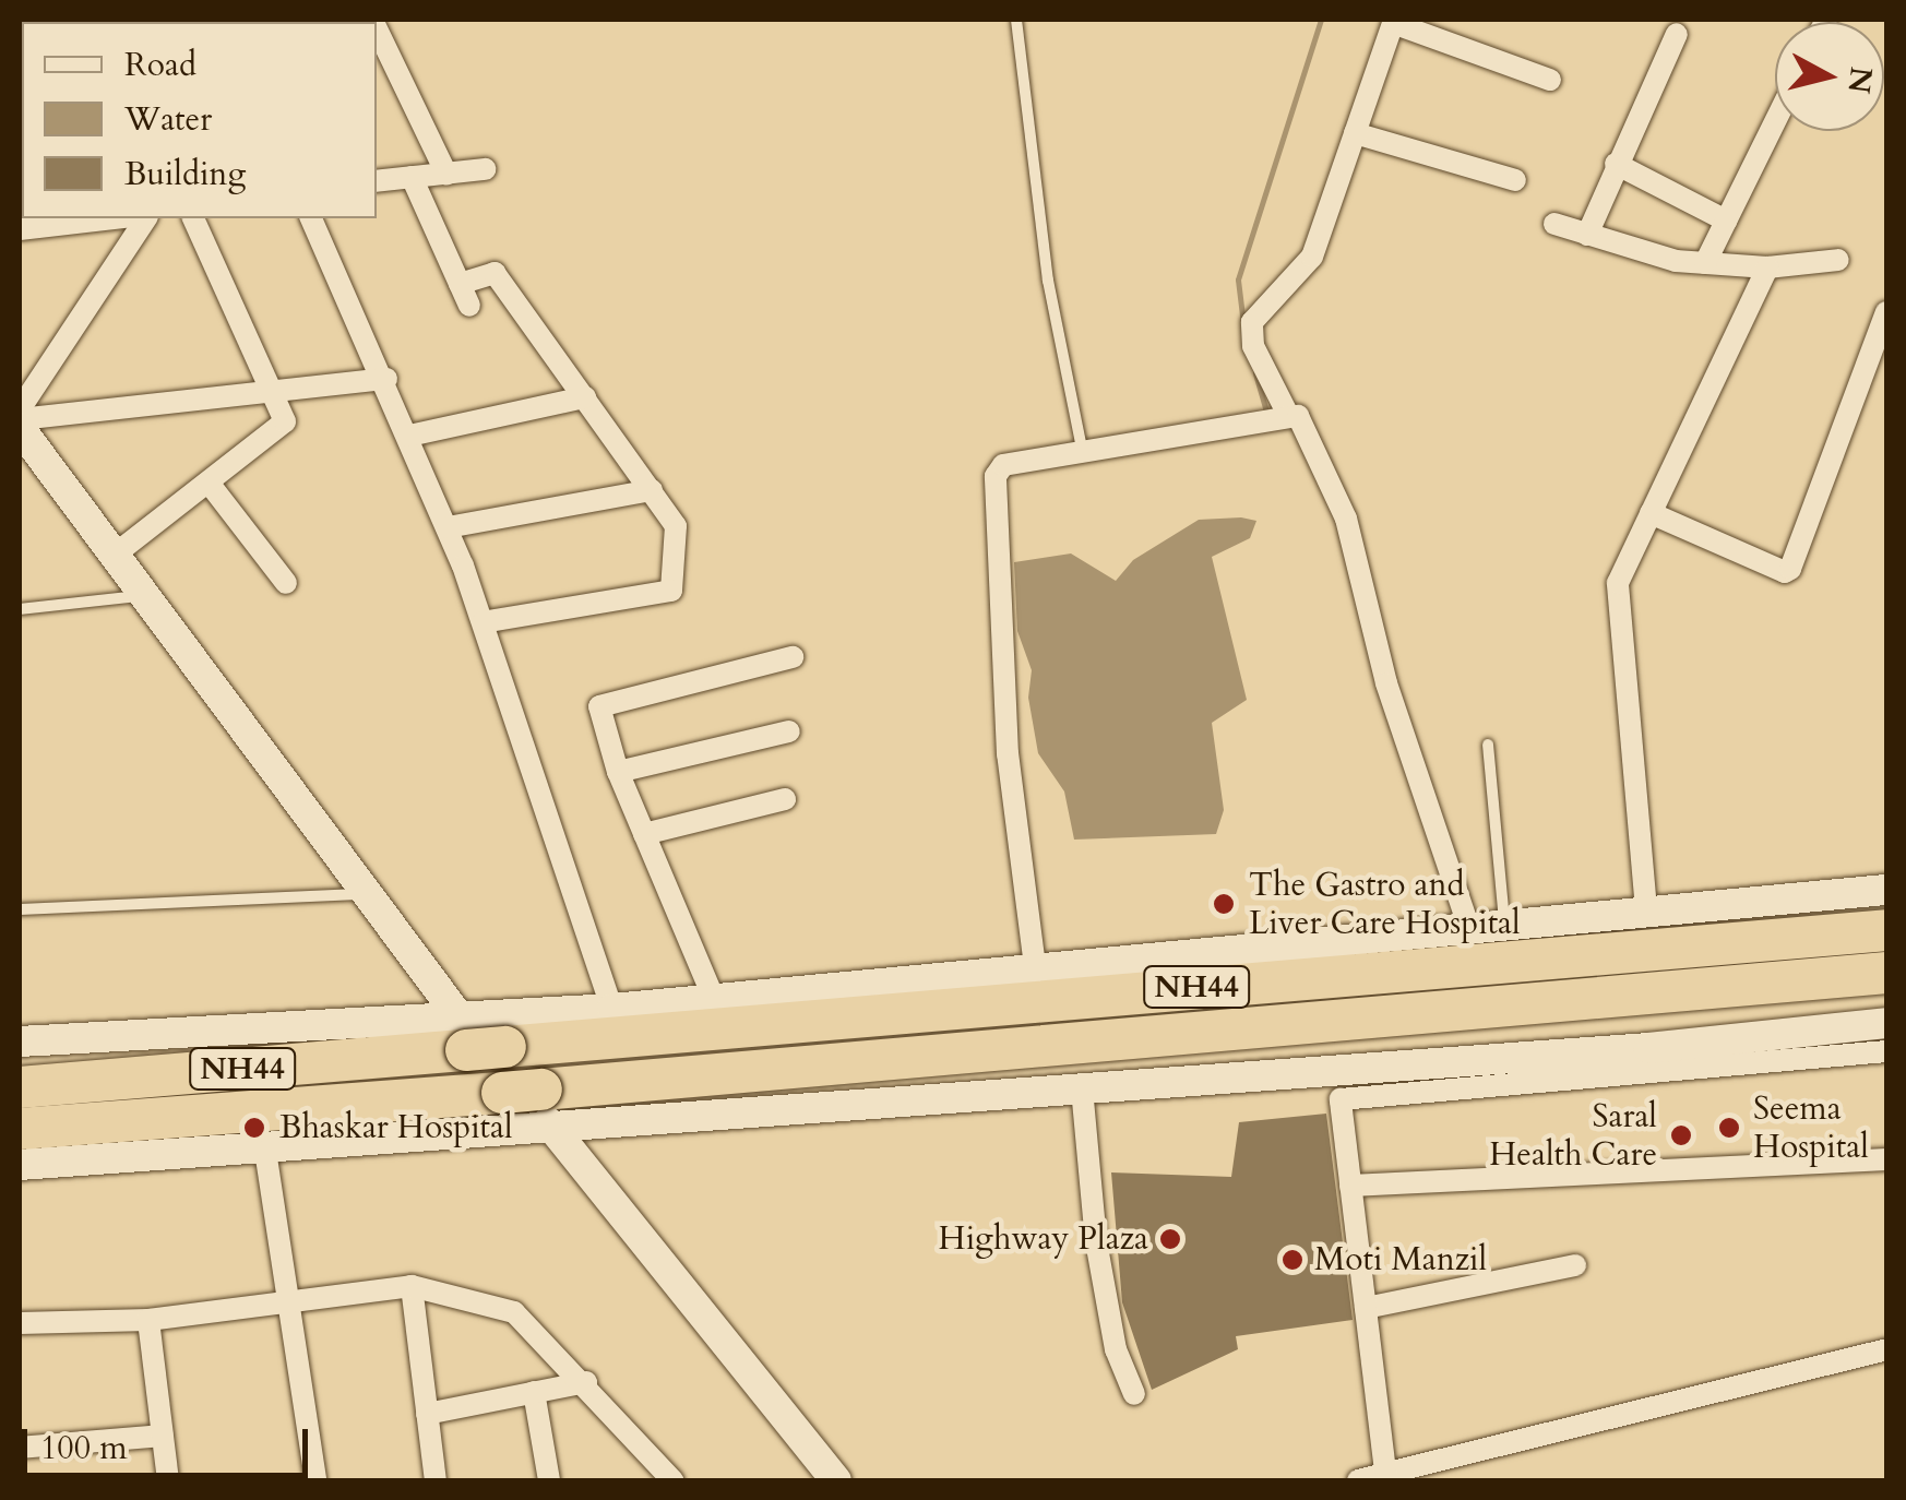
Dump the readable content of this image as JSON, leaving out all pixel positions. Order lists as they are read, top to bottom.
{
  "streets": {
    "highway": ["NH44"]
  },
  "places": [
    "The Gastro and Liver Care Hospital",
    "Bhaskar Hospital",
    "Seema Hospital",
    "Saral Health Care",
    "Highway Plaza",
    "Moti Manzil"
  ],
  "legend": ["Road", "Water", "Building"],
  "scale_bar": "100 m",
  "north": "right"
}
